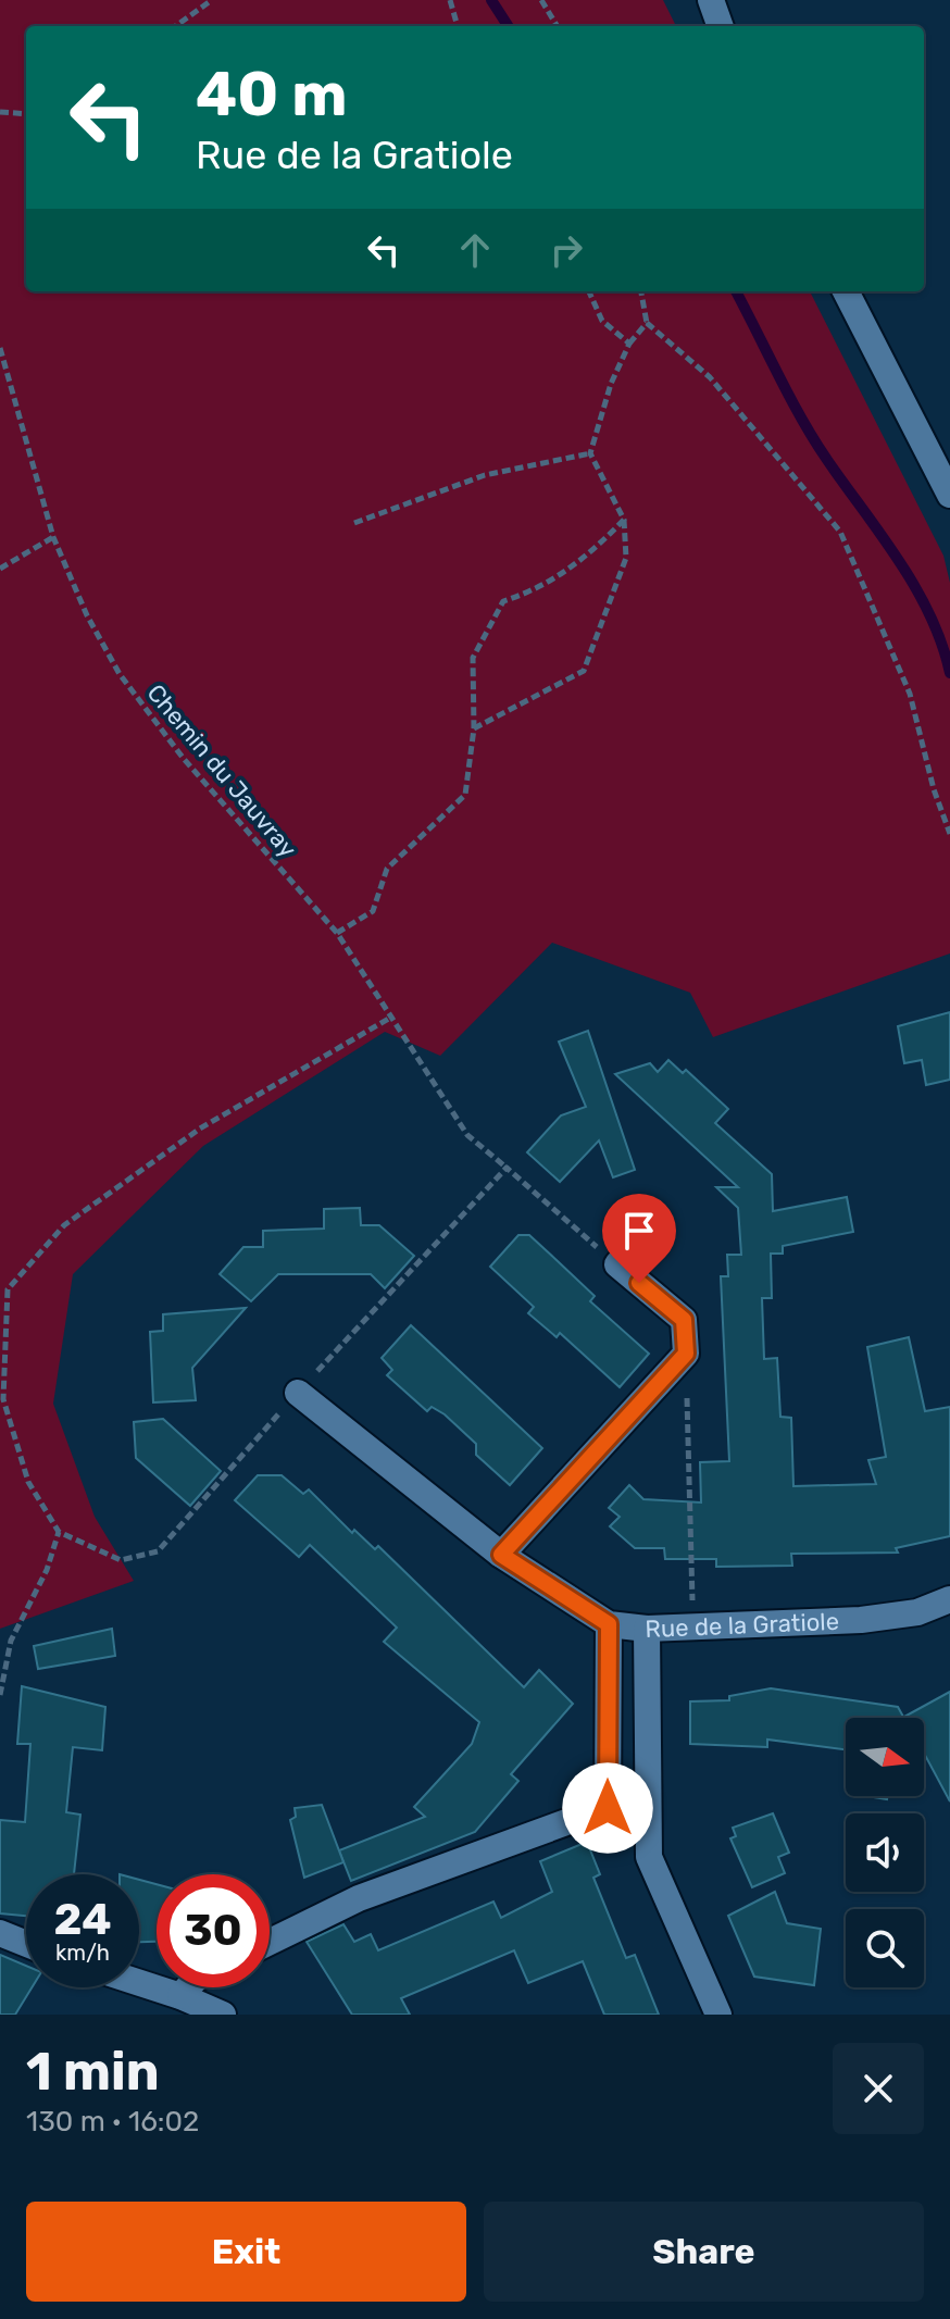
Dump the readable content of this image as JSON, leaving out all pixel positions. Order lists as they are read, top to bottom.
{
  "streets": {
    "street": ["Rue de la Gratiole"],
    "path": ["Chemin du Jauvray"]
  },
  "north": "right",
  "page": {
    "turn": ["40 m", "Rue de la Gratiole"],
    "speed": "24 km/h",
    "limit": "30",
    "heading": ["1 min", "130 m · 16:02"],
    "buttons": ["Exit", "Share"]
  }
}
